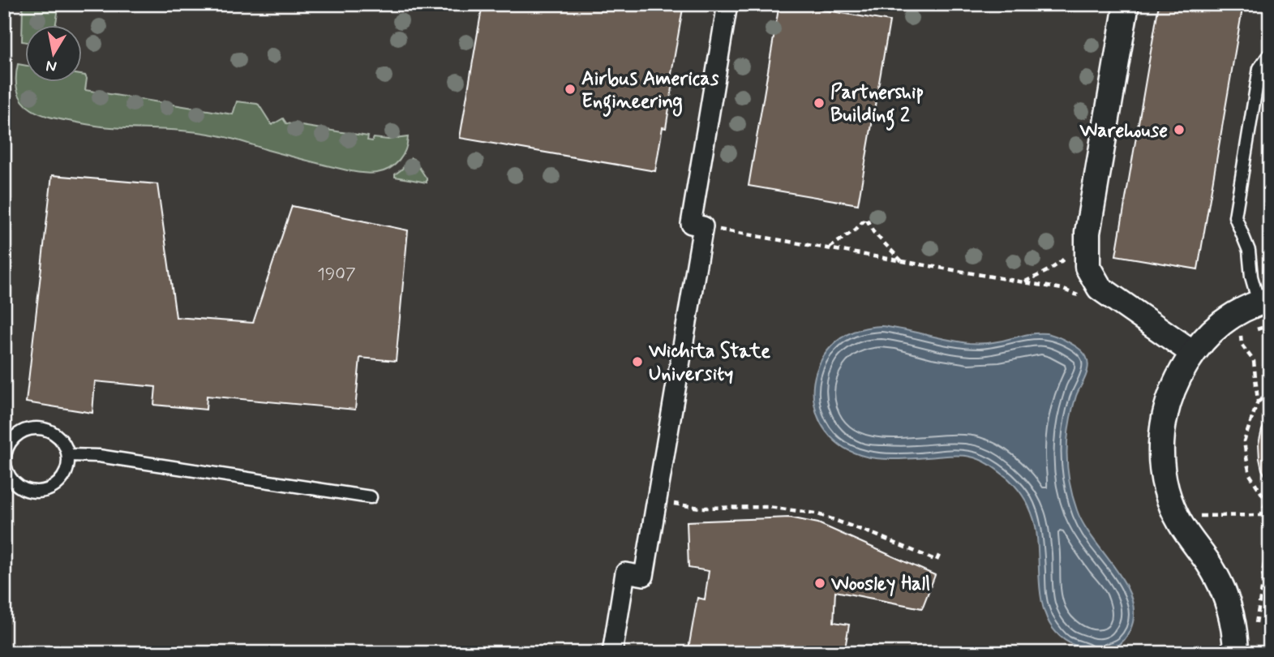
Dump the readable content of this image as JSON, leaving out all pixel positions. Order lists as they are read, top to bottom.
{
  "places": [
    "Airbus Americas Engineering",
    "Partnership Building 2",
    "Warehouse",
    "Wichita State University",
    "Woosley Hall"
  ],
  "house_numbers": ["1907"],
  "north": "bottom"
}
